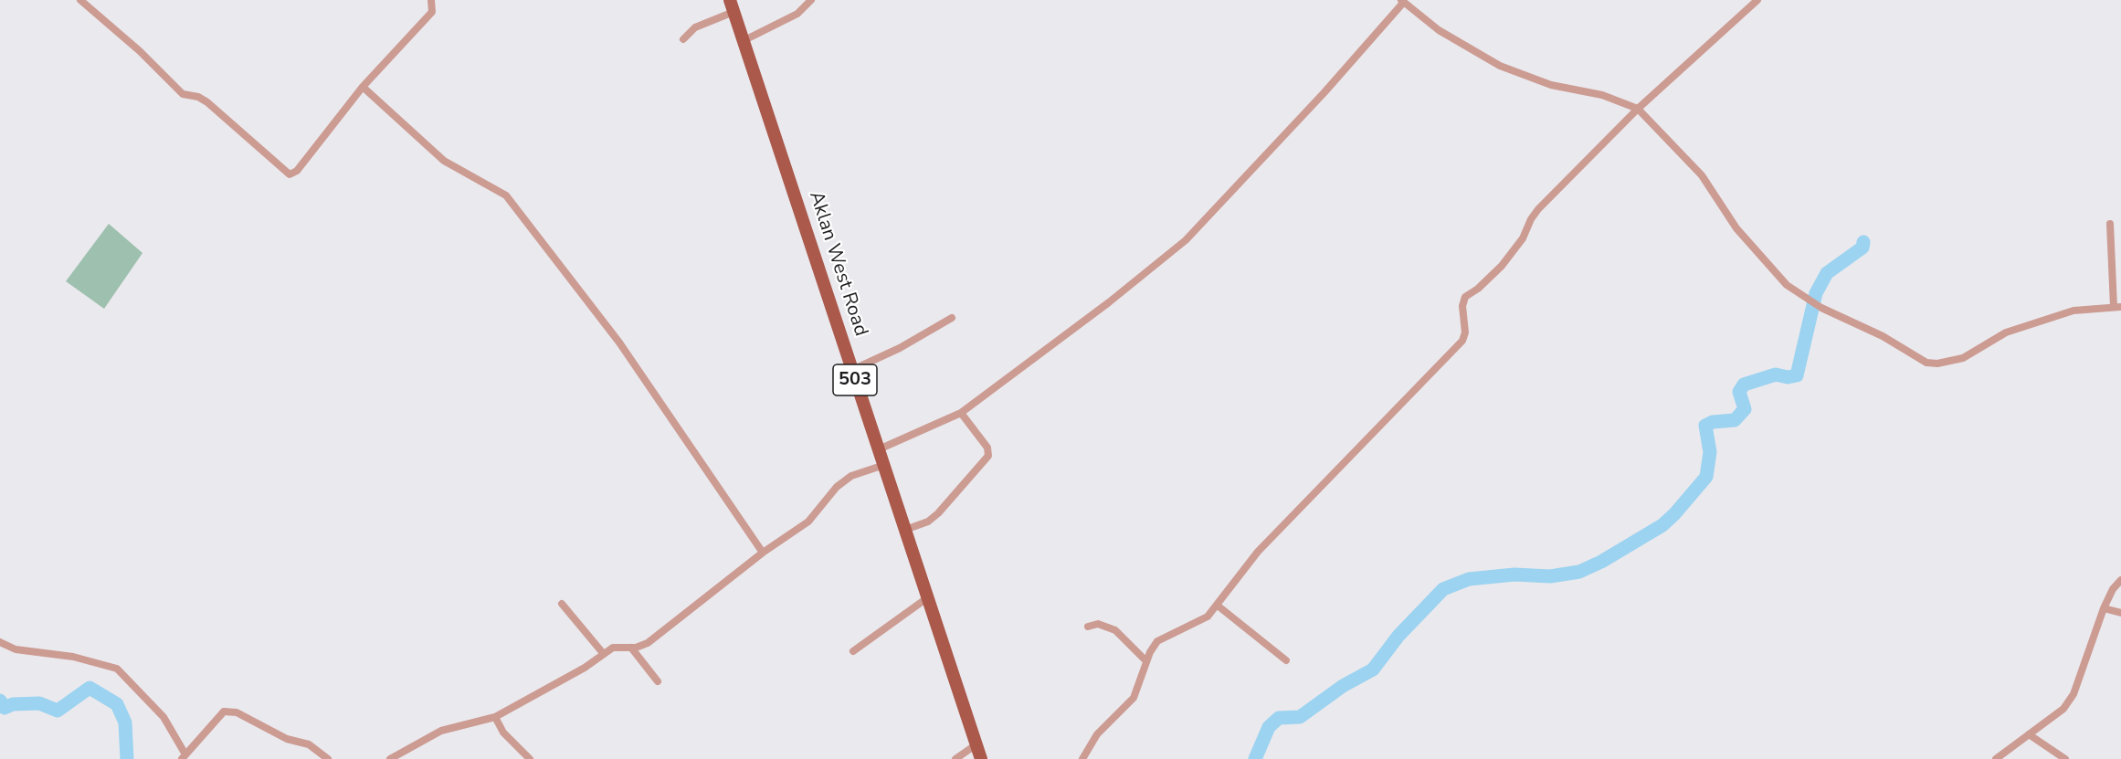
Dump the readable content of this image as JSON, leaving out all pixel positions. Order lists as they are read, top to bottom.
{
  "streets": {
    "main road": ["Aklan West Road", "503"]
  }
}
